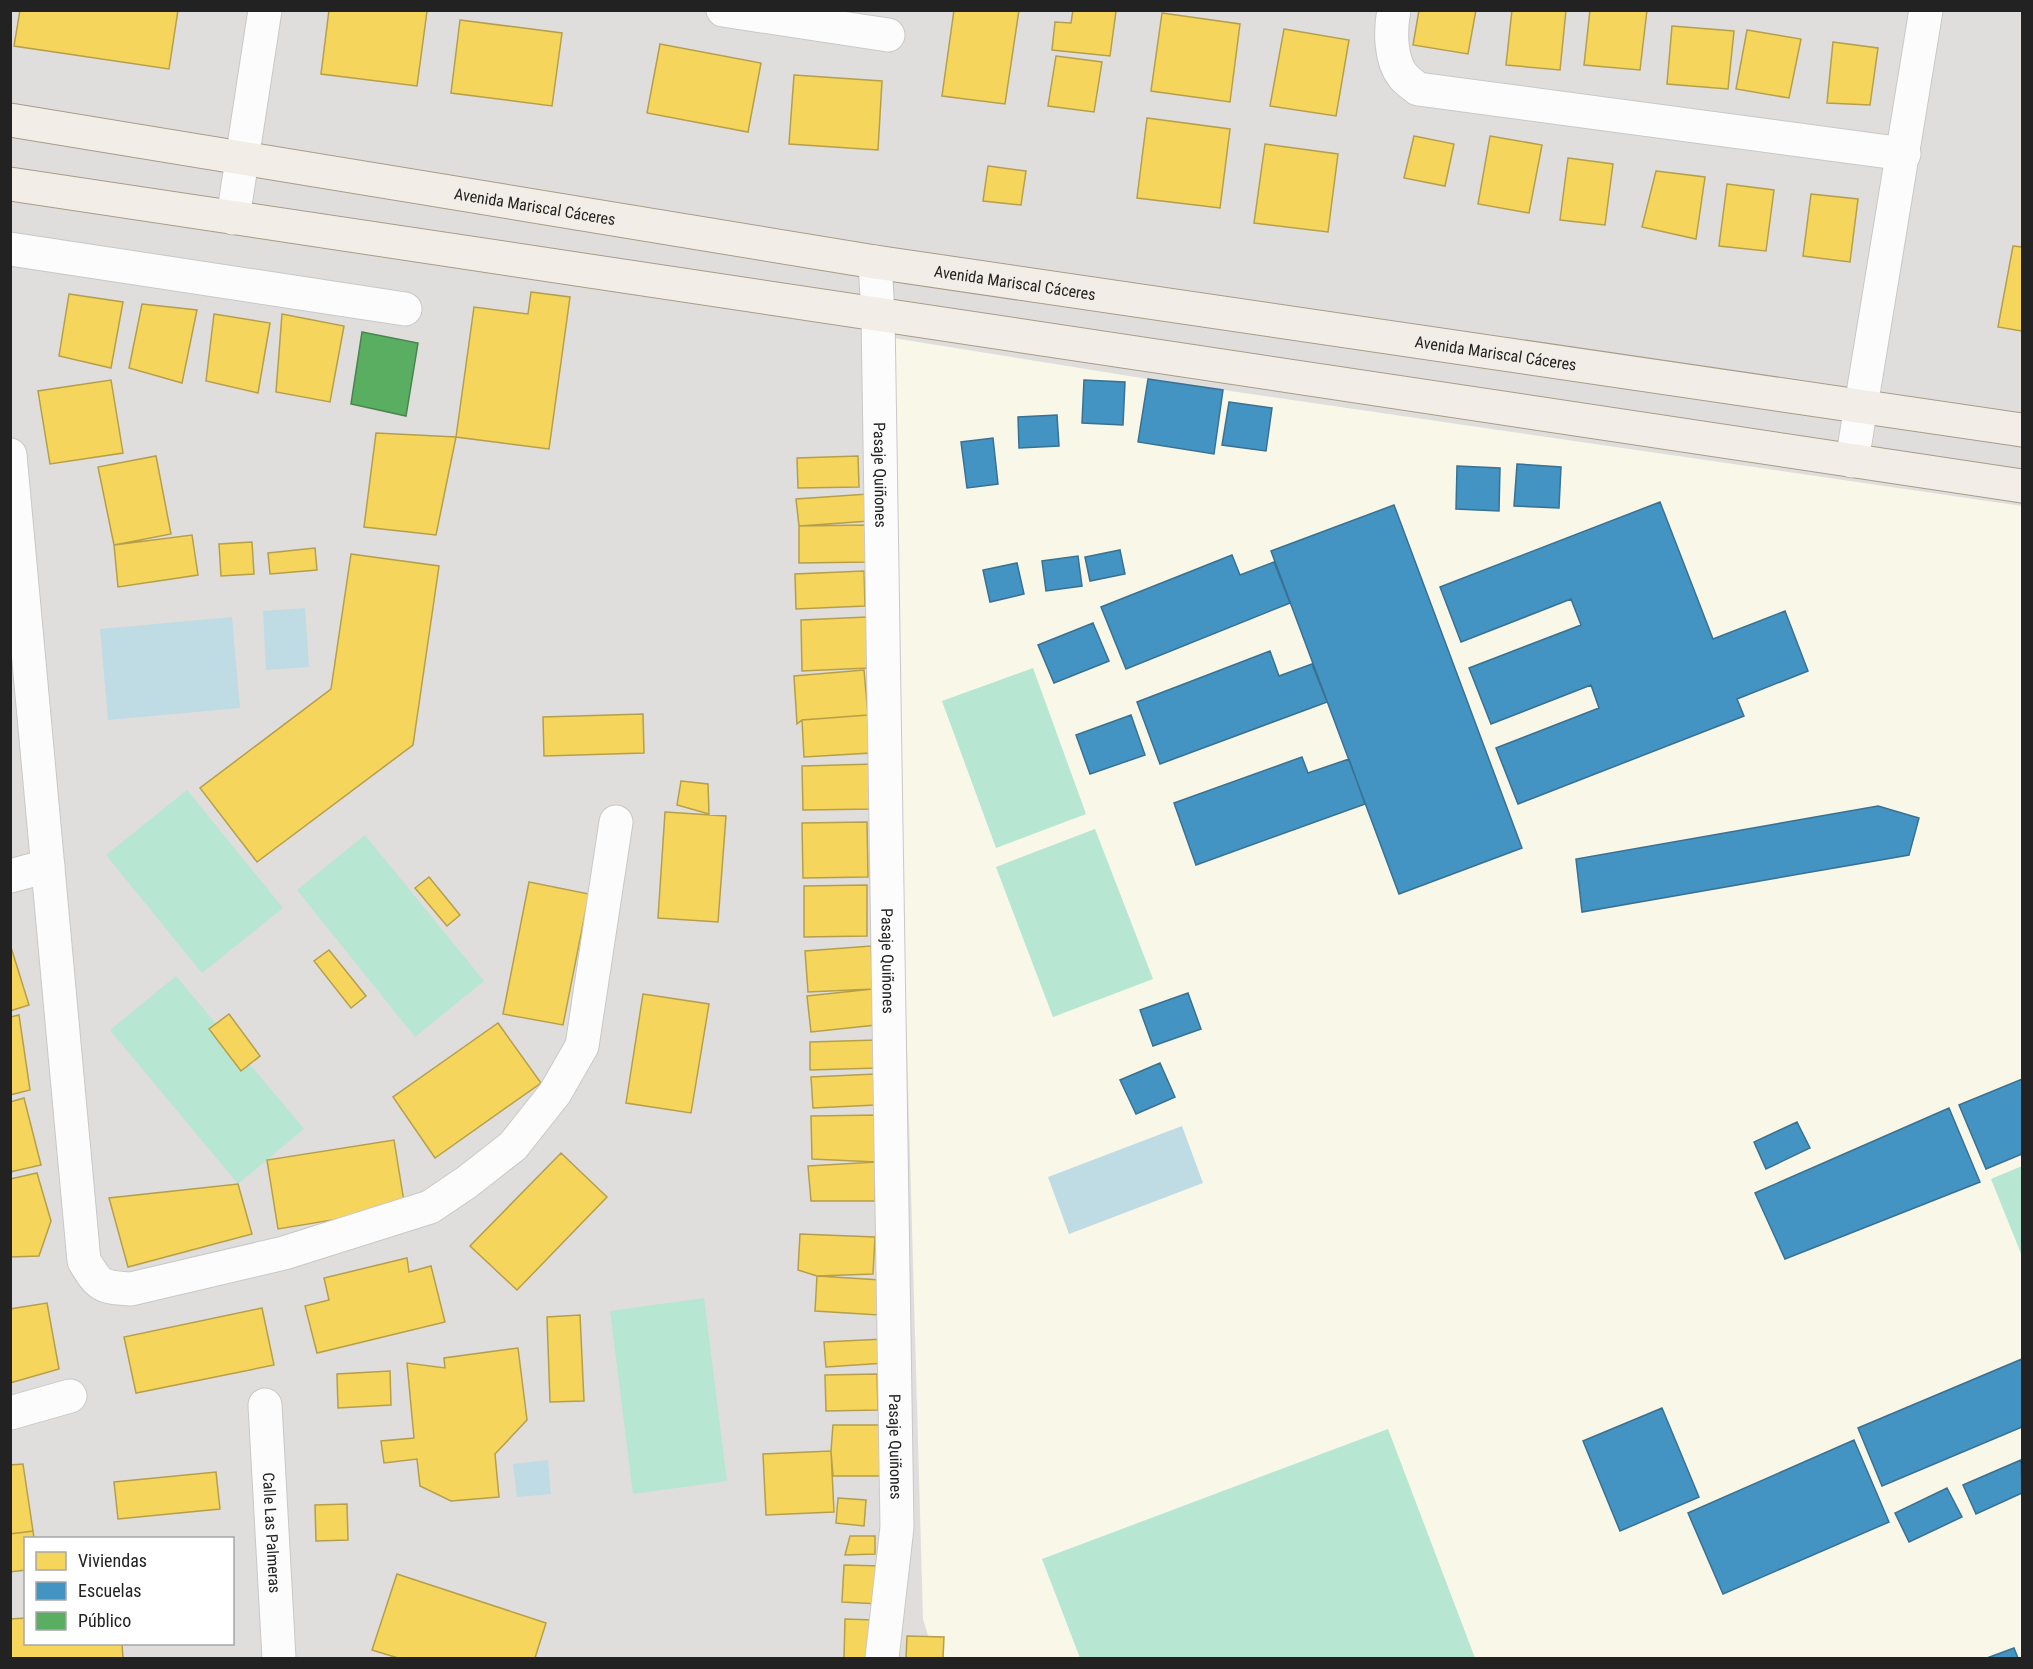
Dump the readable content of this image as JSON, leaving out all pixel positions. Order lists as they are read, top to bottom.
{
  "streets": {
    "main road": ["Avenida Mariscal Cáceres"],
    "street": ["Pasaje Quiñones", "Calle Las Palmeras"]
  },
  "crossings": [
    ["Avenida Mariscal Cáceres", "Pasaje Quiñones"]
  ],
  "legend": ["Viviendas", "Escuelas", "Público"]
}
